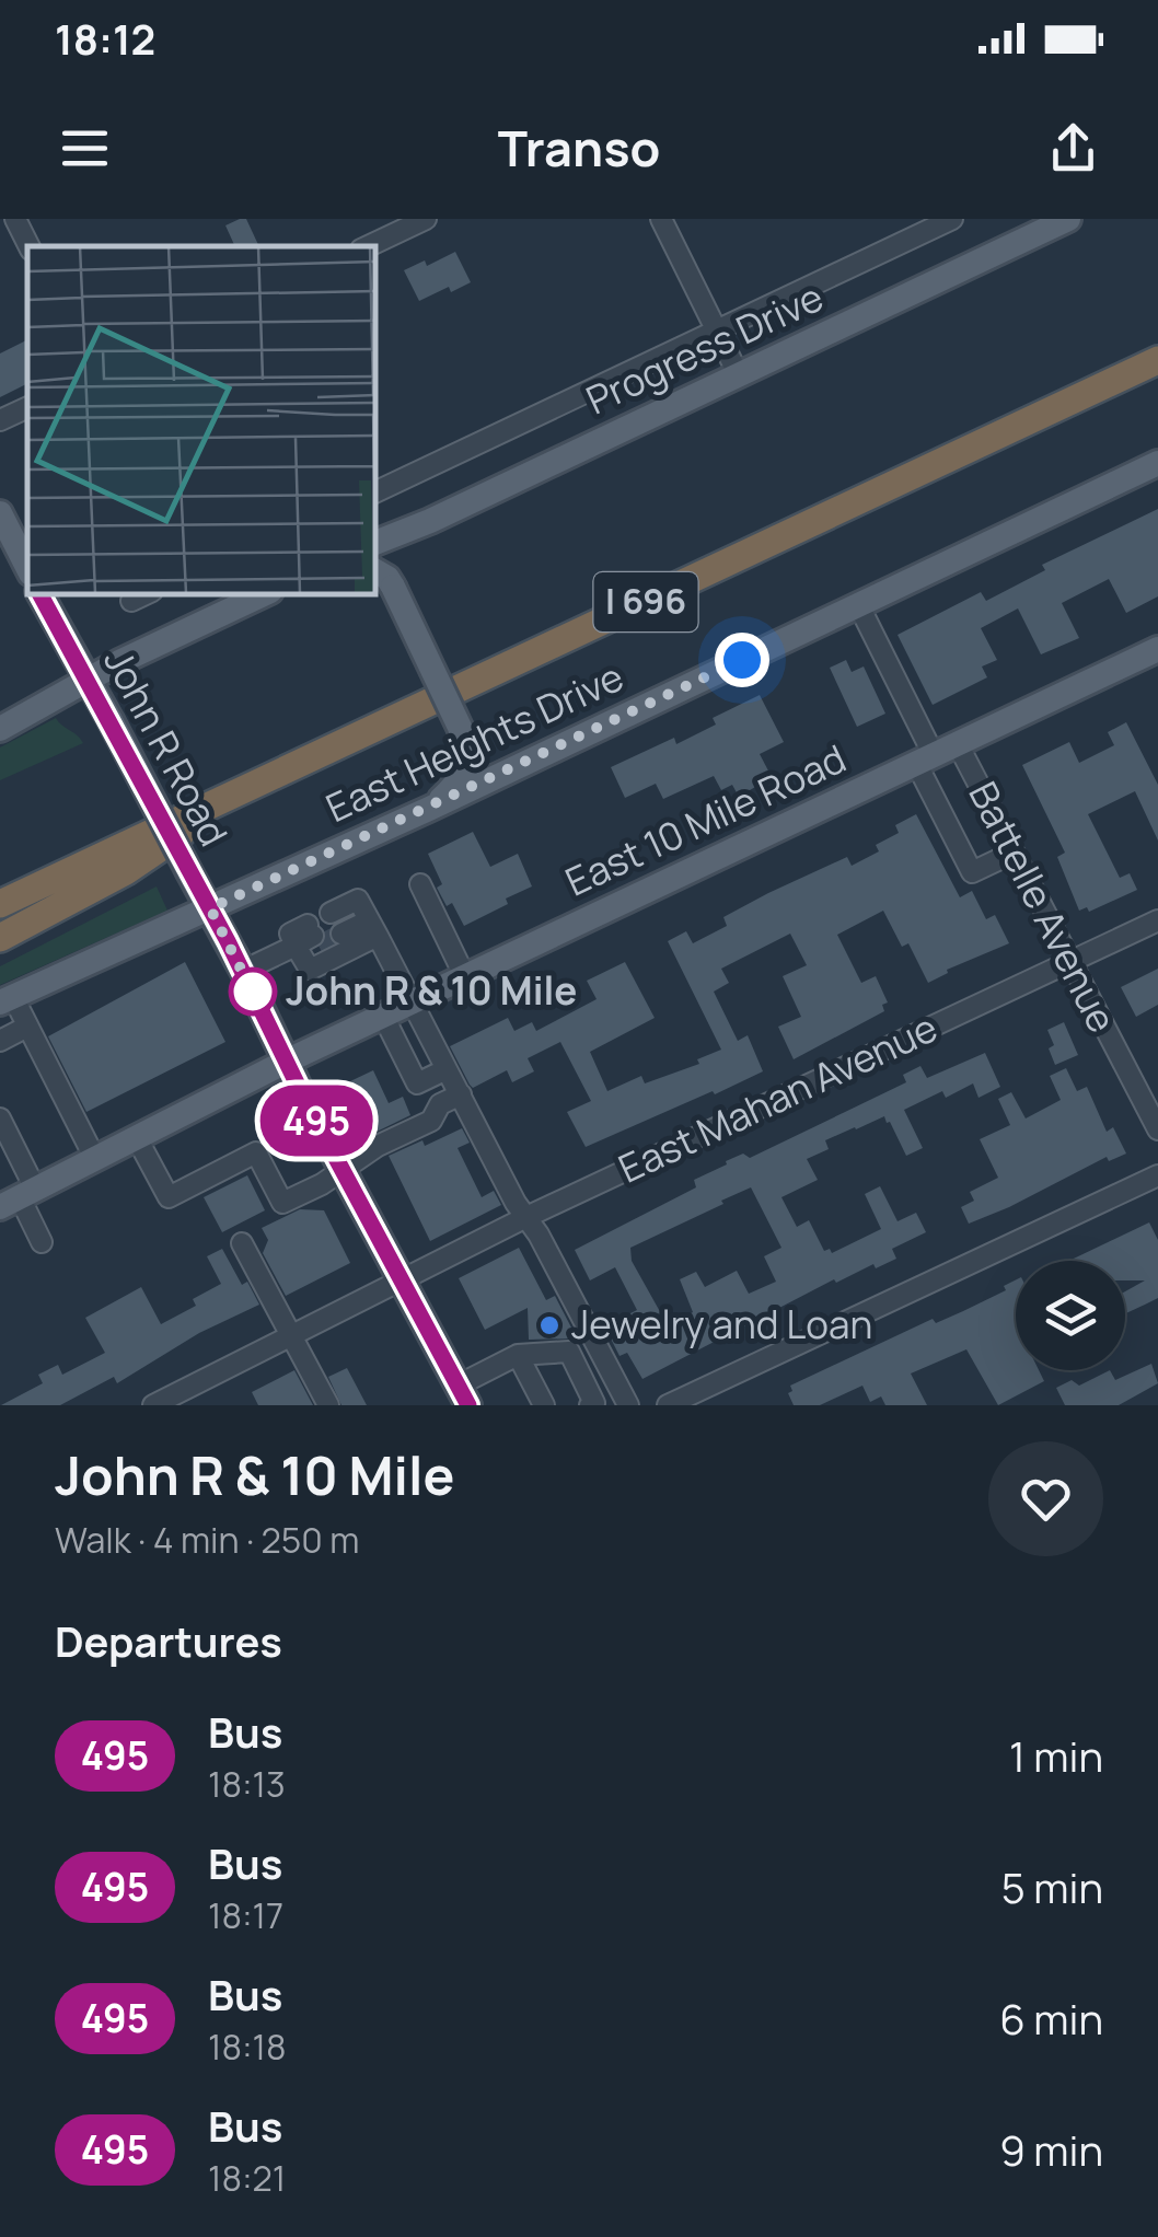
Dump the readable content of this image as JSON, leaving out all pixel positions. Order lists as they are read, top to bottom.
{
  "streets": {
    "highway": ["I 696"],
    "main road": [
      "Progress Drive",
      "East Heights Drive",
      "John R Road",
      "East 10 Mile Road"
    ],
    "street": ["Battelle Avenue", "East Mahan Avenue"]
  },
  "crossings": [
    ["East Heights Drive", "John R Road"],
    ["East Heights Drive", "Battelle Avenue"],
    ["John R Road", "East 10 Mile Road"],
    ["John R Road", "East Mahan Avenue"],
    ["East 10 Mile Road", "Battelle Avenue"],
    ["Battelle Avenue", "East Mahan Avenue"]
  ],
  "places": ["John R & 10 Mile", "Jewelry and Loan"],
  "lines": ["bus line 495"],
  "page": {
    "status": "18:12",
    "header": "Transo",
    "on_map": "495",
    "heading": [
      ["John R & 10 Mile", "Walk · 4 min · 250 m"],
      "Departures"
    ],
    "list": [
      {
        "mark": "495",
        "name": "Bus",
        "note": "18:13",
        "value": "1 min"
      },
      {
        "mark": "495",
        "name": "Bus",
        "note": "18:17",
        "value": "5 min"
      },
      {
        "mark": "495",
        "name": "Bus",
        "note": "18:18",
        "value": "6 min"
      },
      {
        "mark": "495",
        "name": "Bus",
        "note": "18:21",
        "value": "9 min"
      }
    ]
  }
}
